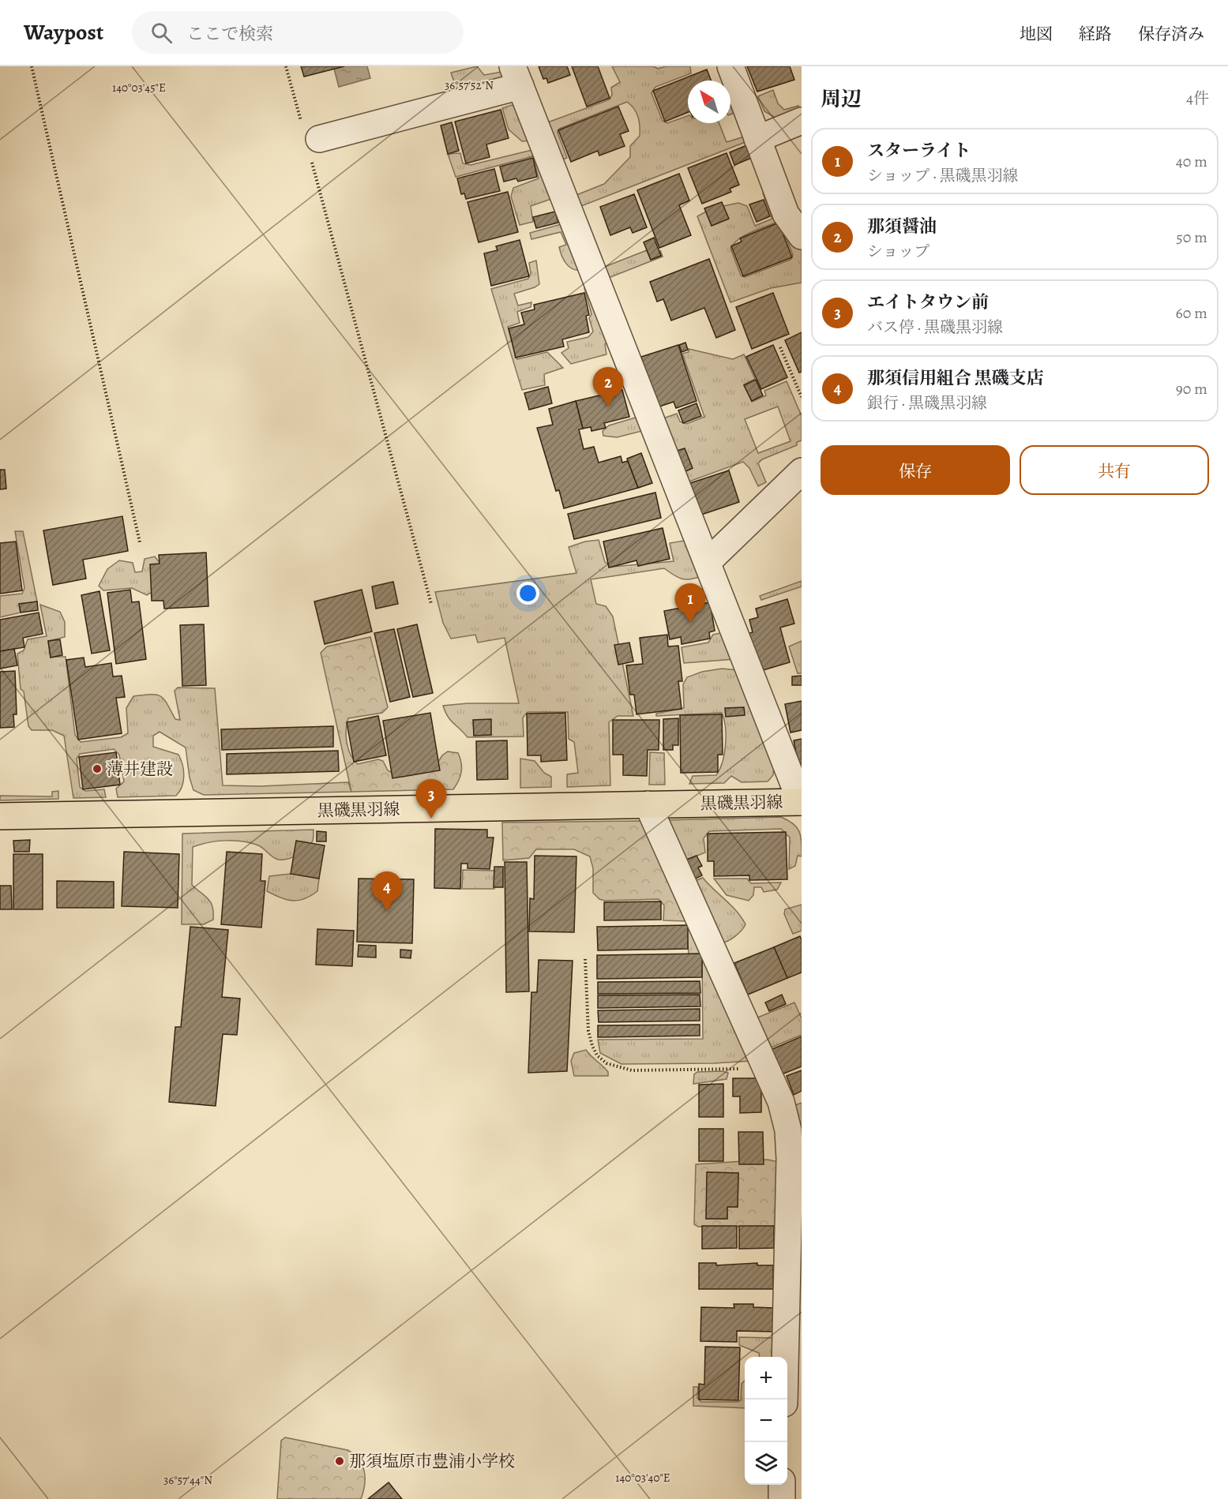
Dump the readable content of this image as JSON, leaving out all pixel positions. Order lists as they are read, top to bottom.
{
  "streets": {
    "main road": ["黒磯黒羽線"]
  },
  "places": ["薄井建設", "那須塩原市豊浦小学校"],
  "north": "top left",
  "page": {
    "header": "Waypost",
    "search": "ここで検索",
    "nav": ["地図", "経路", "保存済み"],
    "heading": ["周辺", "4件"],
    "list": [
      {
        "mark": "1",
        "name": "スターライト",
        "note": "ショップ · 黒磯黒羽線",
        "value": "40 m"
      },
      {
        "mark": "2",
        "name": "那須醤油",
        "note": "ショップ",
        "value": "50 m"
      },
      {
        "mark": "3",
        "name": "エイトタウン前",
        "note": "バス停 · 黒磯黒羽線",
        "value": "60 m"
      },
      {
        "mark": "4",
        "name": "那須信用組合 黒磯支店",
        "note": "銀行 · 黒磯黒羽線",
        "value": "90 m"
      }
    ],
    "pins": [
      "2",
      "1",
      "3",
      "4"
    ],
    "buttons": ["保存", "共有"],
    "map_buttons": ["+", "−"]
  },
  "coordinates": [
    "36°57'52\"N",
    "140°03'45\"E",
    "140°03'40\"E",
    "36°57'44\"N"
  ]
}
